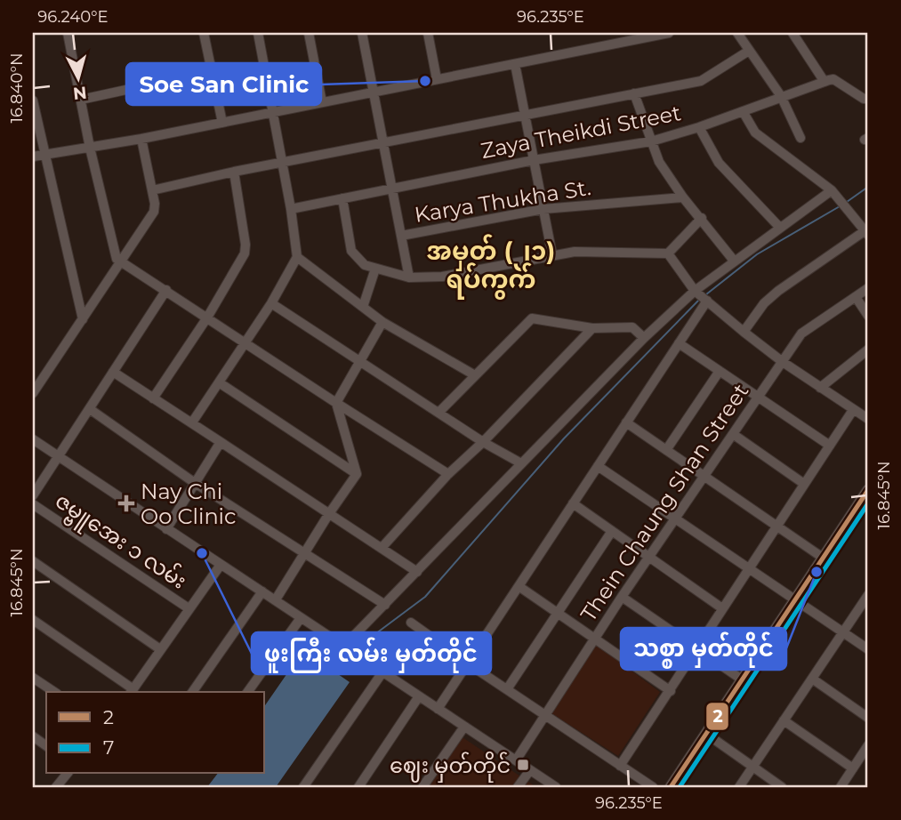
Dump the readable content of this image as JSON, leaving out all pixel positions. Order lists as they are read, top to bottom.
{
  "streets": {
    "street": [
      "Zaya Theikdi Street",
      "Karya Thukha St.",
      "Thein Chaung Shan Street",
      "ဇမ္ဗူအေး ၁ လမ်း"
    ]
  },
  "districts": ["အမှတ် (၂၁) ရပ်ကွက်"],
  "places": {
    "other": ["Soe San Clinic", "ဖူးကြီး လမ်း မှတ်တိုင်", "သစ္စာ မှတ်တိုင်"],
    "health": ["Nay Chi Oo Clinic"],
    "transit": ["ဈေး မှတ်တိုင်"]
  },
  "lines": ["transit line 2", "transit line 7"],
  "legend": ["2", "7"],
  "north": "bottom",
  "coordinates": [
    "96.240°E",
    "96.235°E",
    "16.840°N",
    "16.845°N"
  ]
}
